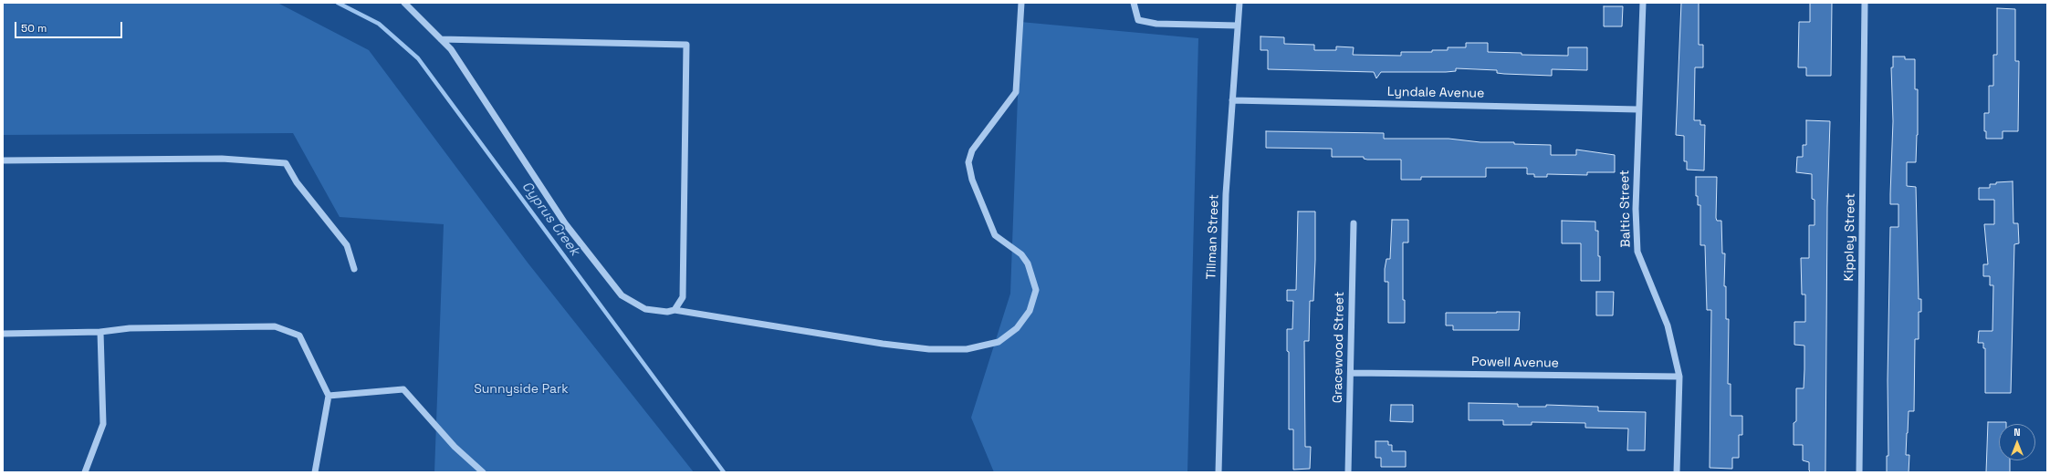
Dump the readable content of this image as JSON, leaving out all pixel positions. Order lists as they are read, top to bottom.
{
  "streets": {
    "street": [
      "Lyndale Avenue",
      "Baltic Street",
      "Tillman Street",
      "Kippley Street",
      "Gracewood Street",
      "Powell Avenue"
    ]
  },
  "crossings": [
    ["Lyndale Avenue", "Baltic Street"],
    ["Lyndale Avenue", "Tillman Street"],
    ["Baltic Street", "Powell Avenue"],
    ["Gracewood Street", "Powell Avenue"]
  ],
  "water": ["Cyprus Creek"],
  "parks": ["Sunnyside Park"],
  "scale_bar": "50 m",
  "north": "top"
}
